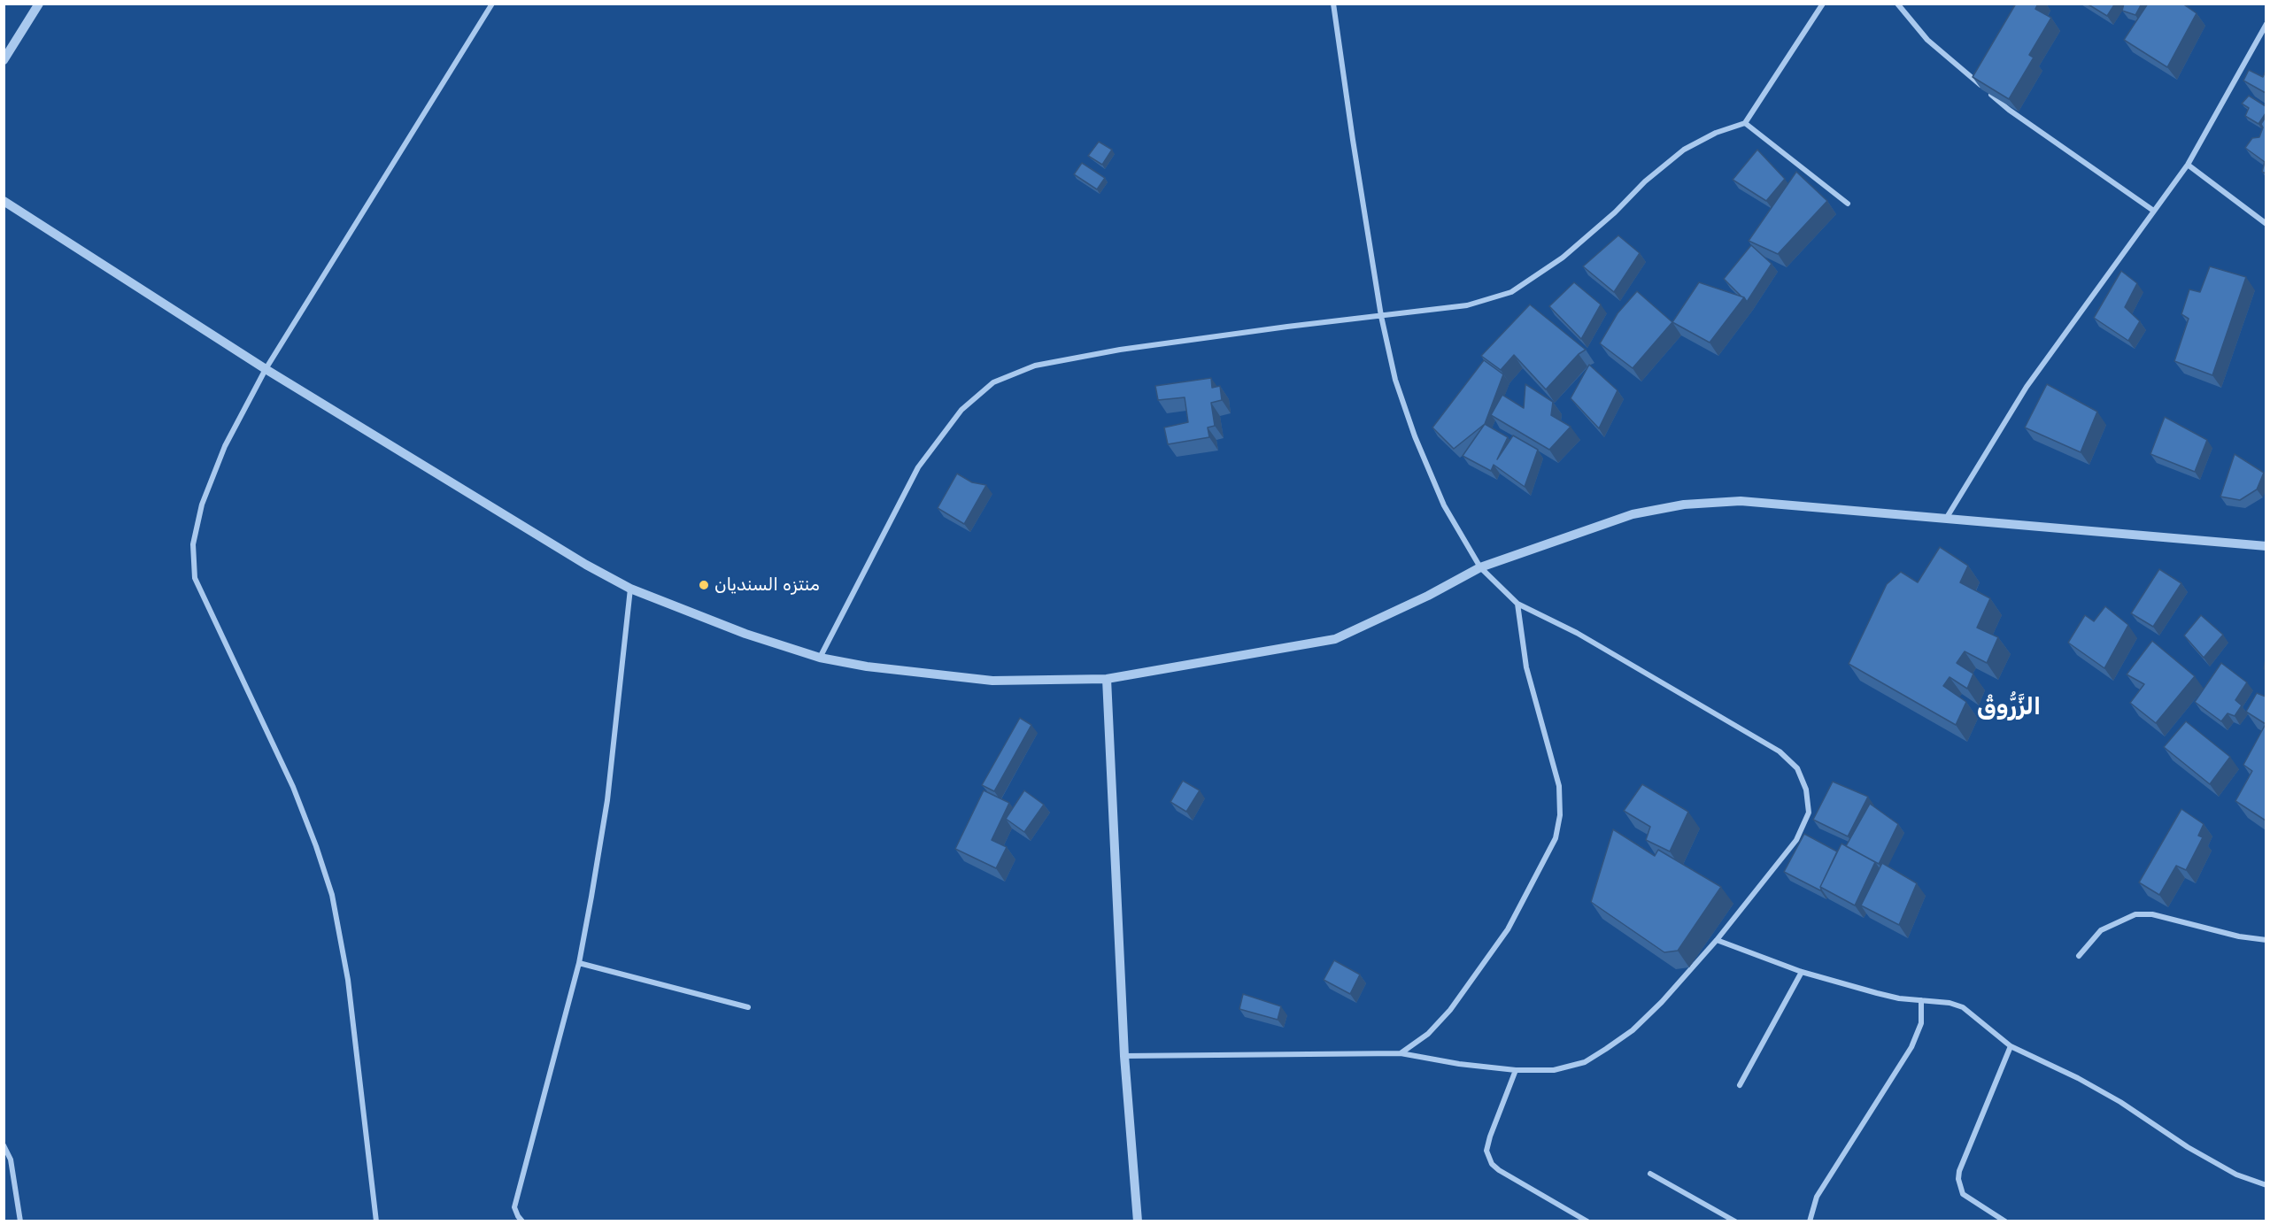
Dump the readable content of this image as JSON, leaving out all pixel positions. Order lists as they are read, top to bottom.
{
  "districts": ["الزَّرُّوقْ"],
  "places": ["منتزه السنديان"]
}
